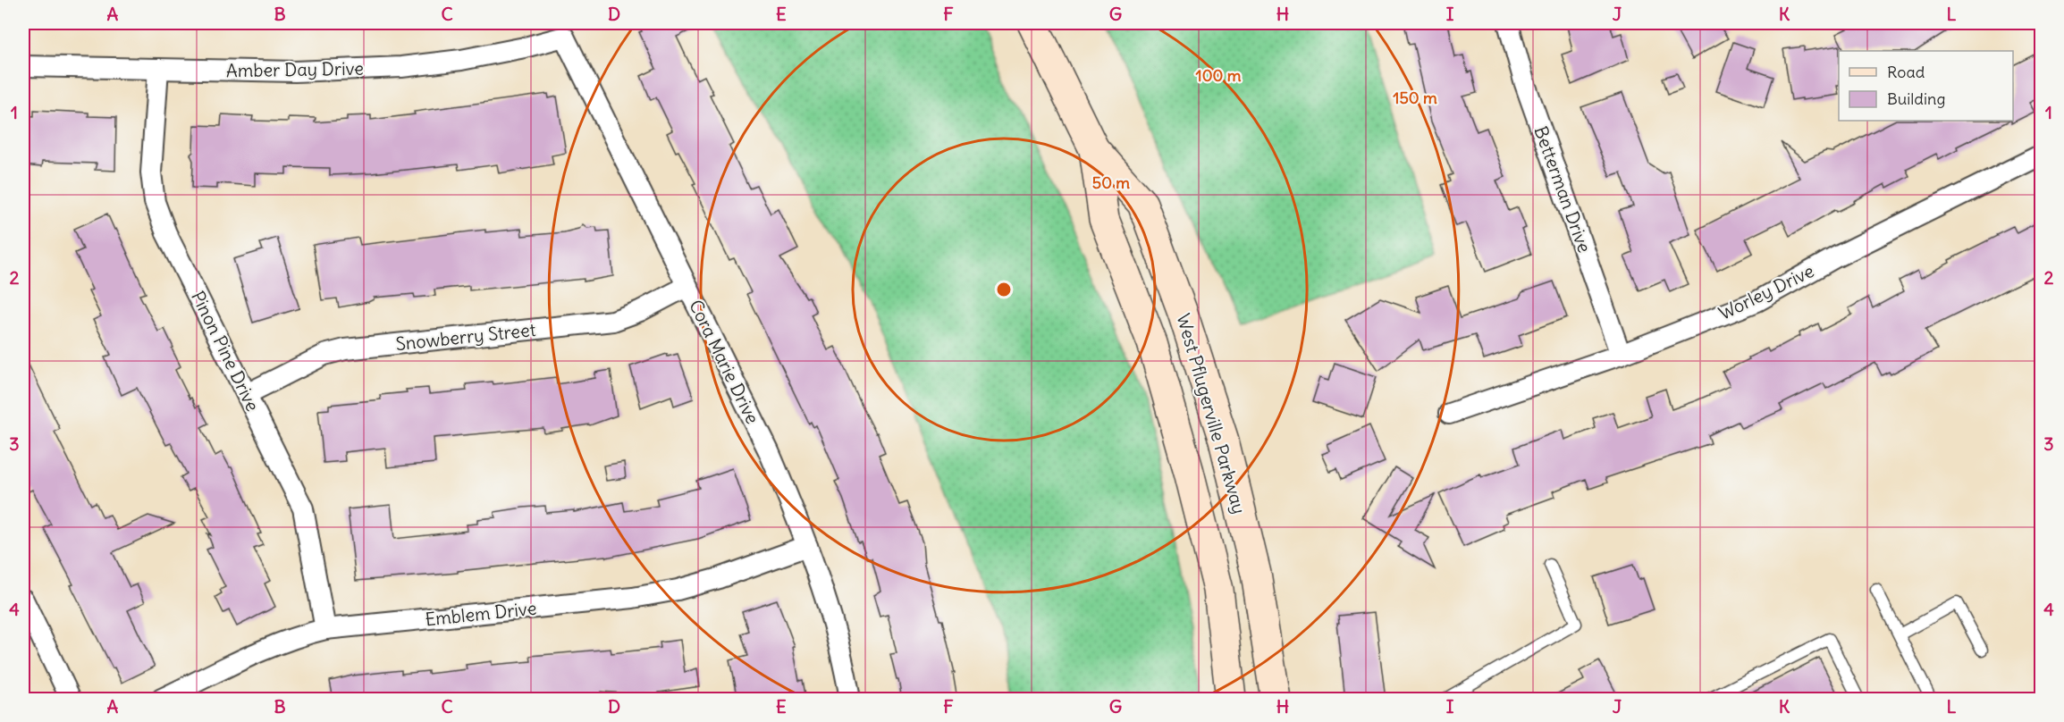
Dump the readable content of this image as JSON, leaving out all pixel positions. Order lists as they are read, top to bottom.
{
  "streets": {
    "main road": ["West Pflugerville Parkway"],
    "street": [
      "Amber Day Drive",
      "Betterman Drive",
      "Worley Drive",
      "Snowberry Street",
      "Pinon Pine Drive",
      "Cora Marie Drive",
      "Emblem Drive"
    ]
  },
  "crossings": [
    ["Amber Day Drive", "Pinon Pine Drive"],
    ["Amber Day Drive", "Cora Marie Drive"],
    ["Betterman Drive", "Worley Drive"],
    ["Snowberry Street", "Pinon Pine Drive"],
    ["Snowberry Street", "Cora Marie Drive"],
    ["Pinon Pine Drive", "Emblem Drive"],
    ["Cora Marie Drive", "Emblem Drive"]
  ],
  "legend": ["Road", "Building"],
  "grid": {
    "columns": [
      "A",
      "B",
      "C",
      "D",
      "E",
      "F",
      "G",
      "H",
      "I",
      "J",
      "K",
      "L"
    ],
    "rows": [
      "1",
      "2",
      "3",
      "4"
    ]
  },
  "rings": ["100 m", "150 m", "50 m"]
}
